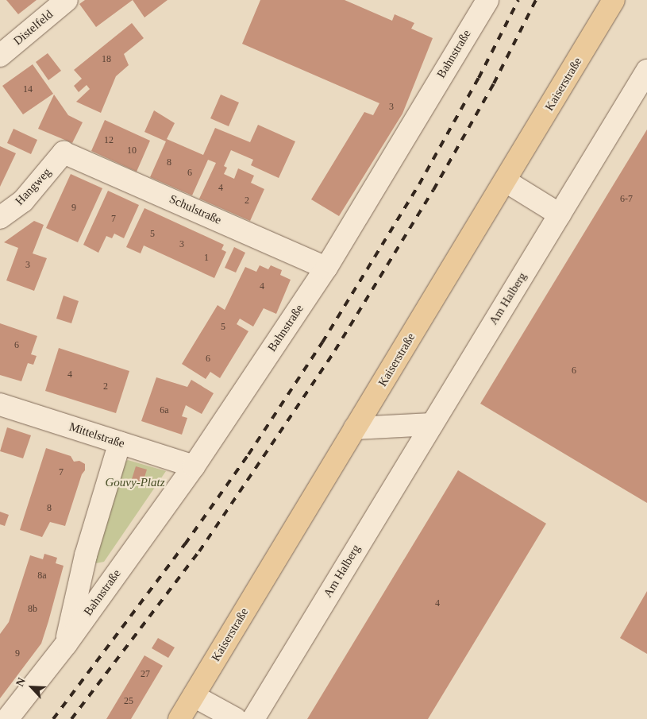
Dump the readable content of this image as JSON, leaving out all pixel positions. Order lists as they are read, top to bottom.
{
  "streets": {
    "main road": ["Kaiserstraße"],
    "street": [
      "Distelfeld",
      "Bahnstraße",
      "Hangweg",
      "Schulstraße",
      "Am Halberg",
      "Mittelstraße"
    ]
  },
  "crossings": [
    ["Bahnstraße", "Schulstraße"],
    ["Bahnstraße", "Mittelstraße"],
    ["Hangweg", "Schulstraße"]
  ],
  "parks": ["Gouvy-Platz"],
  "house_numbers": [
    "18",
    "14",
    "3",
    "12",
    "10",
    "8",
    "6",
    "4",
    "6-7",
    "2",
    "9",
    "7",
    "5",
    "3",
    "1",
    "3",
    "4",
    "5",
    "6",
    "6",
    "6",
    "4",
    "2",
    "6a",
    "7",
    "8",
    "8a",
    "4",
    "8b",
    "9",
    "27",
    "25"
  ],
  "north": "top left"
}
